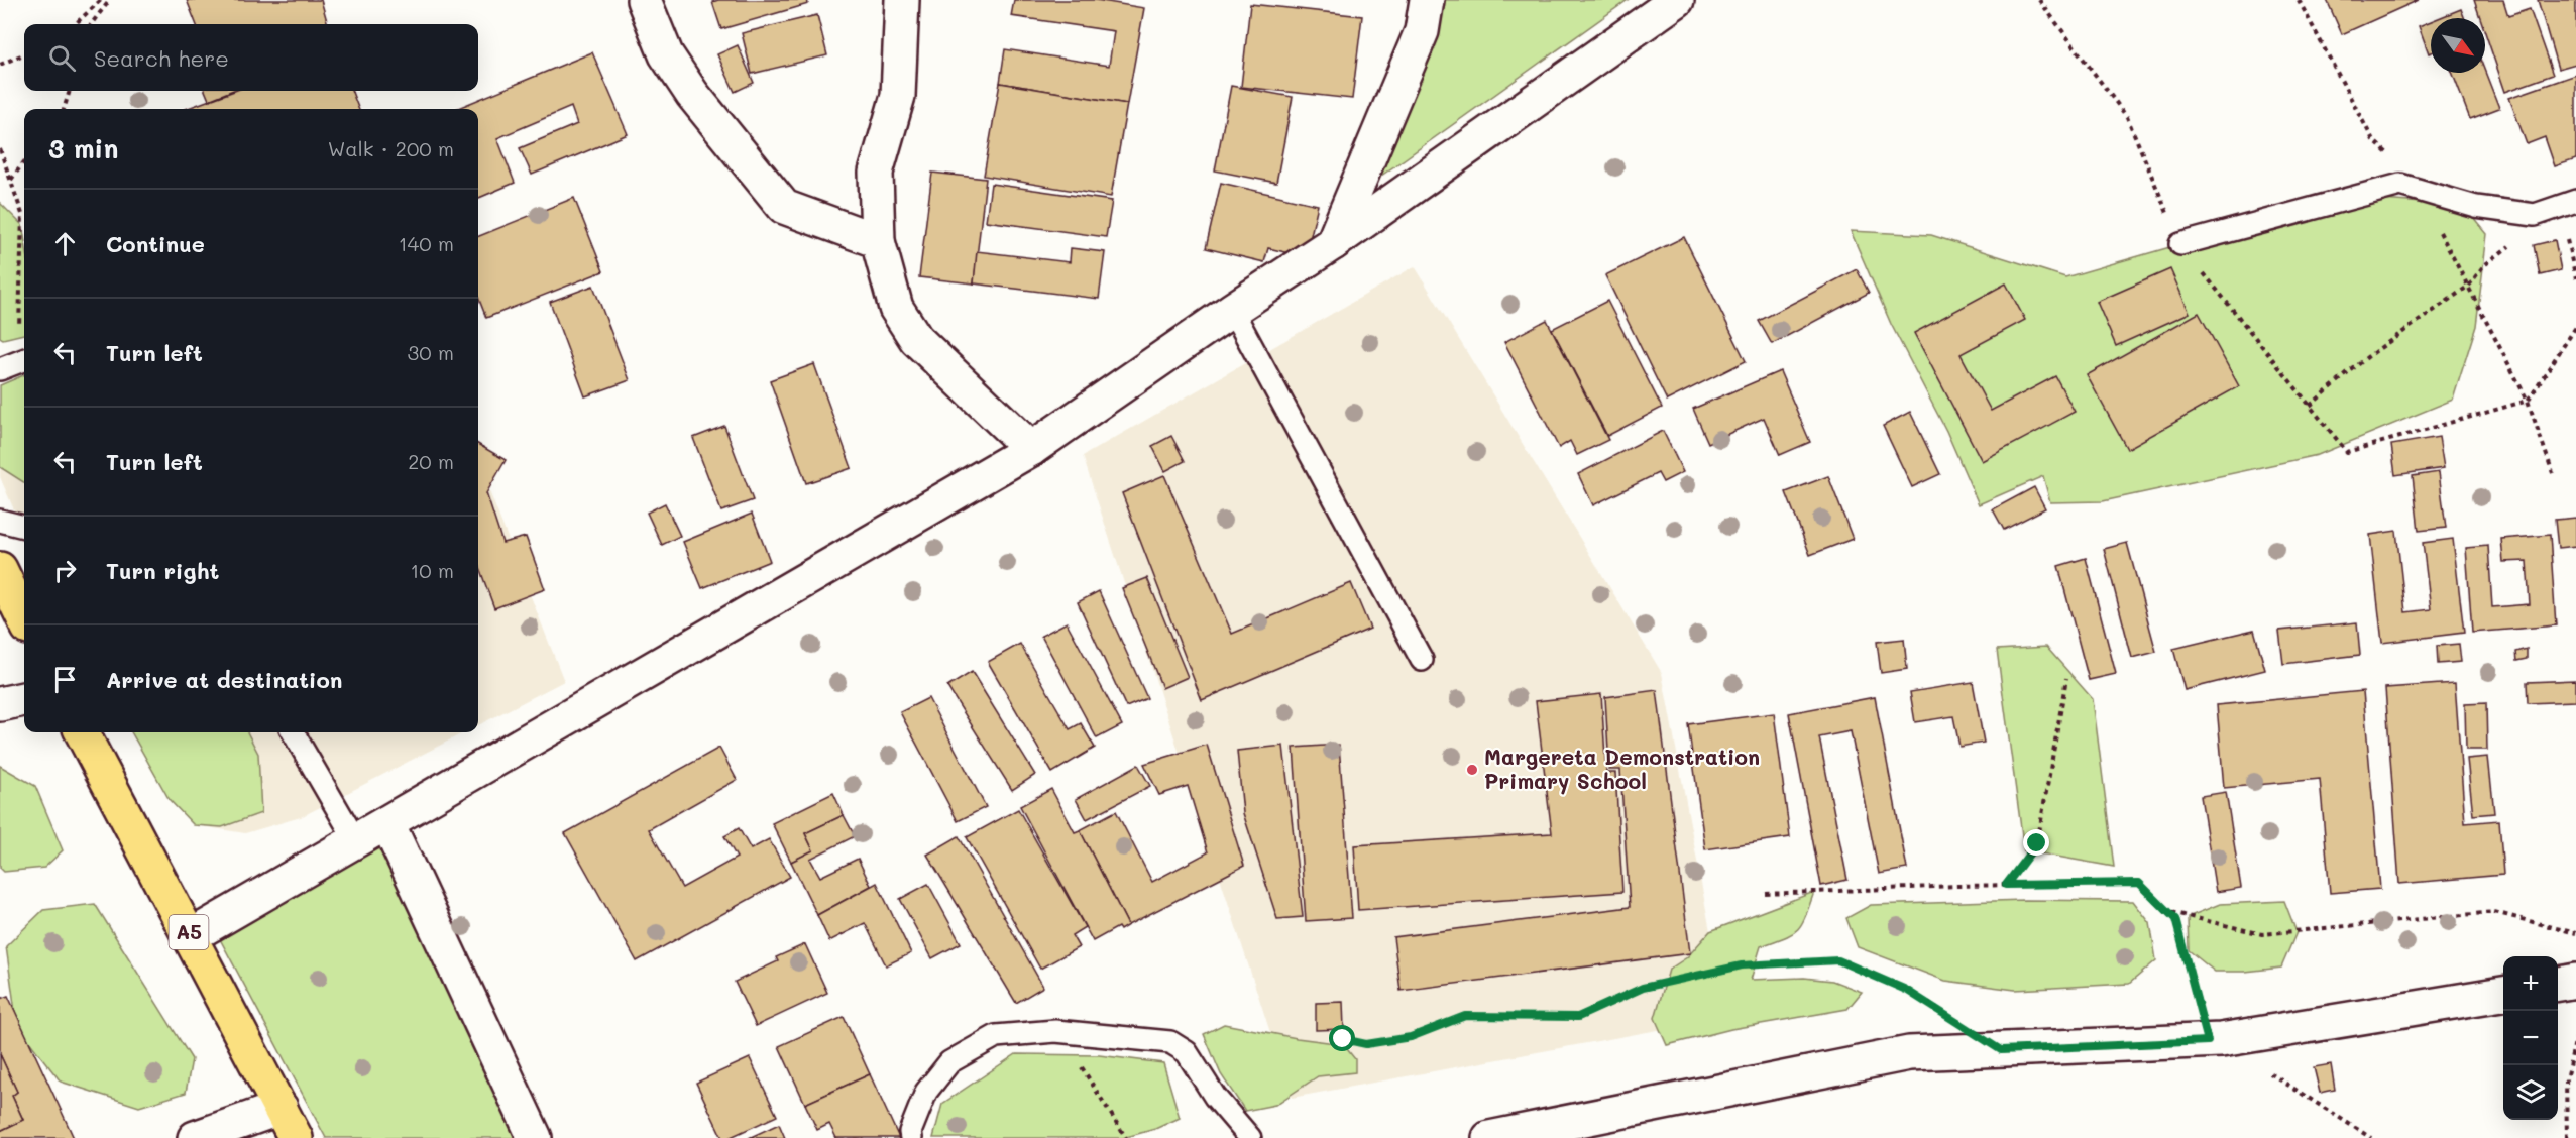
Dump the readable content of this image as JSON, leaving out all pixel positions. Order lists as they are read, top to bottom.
{
  "streets": {
    "highway": ["A5"]
  },
  "places": ["Margereta Demonstration Primary School"],
  "north": "bottom right",
  "page": {
    "search": "Search here",
    "heading": ["3 min", "Walk · 200 m"],
    "list": [
      ["Continue", "140 m"],
      ["Turn left", "30 m"],
      ["Turn left", "20 m"],
      ["Turn right", "10 m"],
      "Arrive at destination"
    ],
    "map_buttons": ["+", "−"]
  }
}
